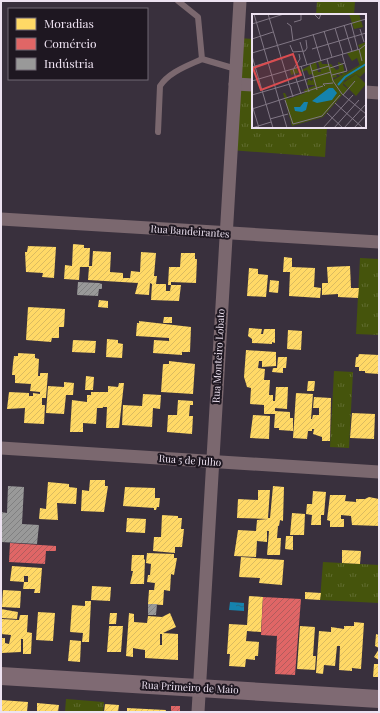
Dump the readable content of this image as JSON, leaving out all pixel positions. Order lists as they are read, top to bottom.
{
  "streets": {
    "street": [
      "Rua Bandeirantes",
      "Rua Monteiro Lobato",
      "Rua 5 de Julho",
      "Rua Primeiro de Maio"
    ]
  },
  "crossings": [
    ["Rua Bandeirantes", "Rua Monteiro Lobato"],
    ["Rua Monteiro Lobato", "Rua 5 de Julho"],
    ["Rua Monteiro Lobato", "Rua Primeiro de Maio"]
  ],
  "legend": ["Moradias", "Comércio", "Indústria"]
}
